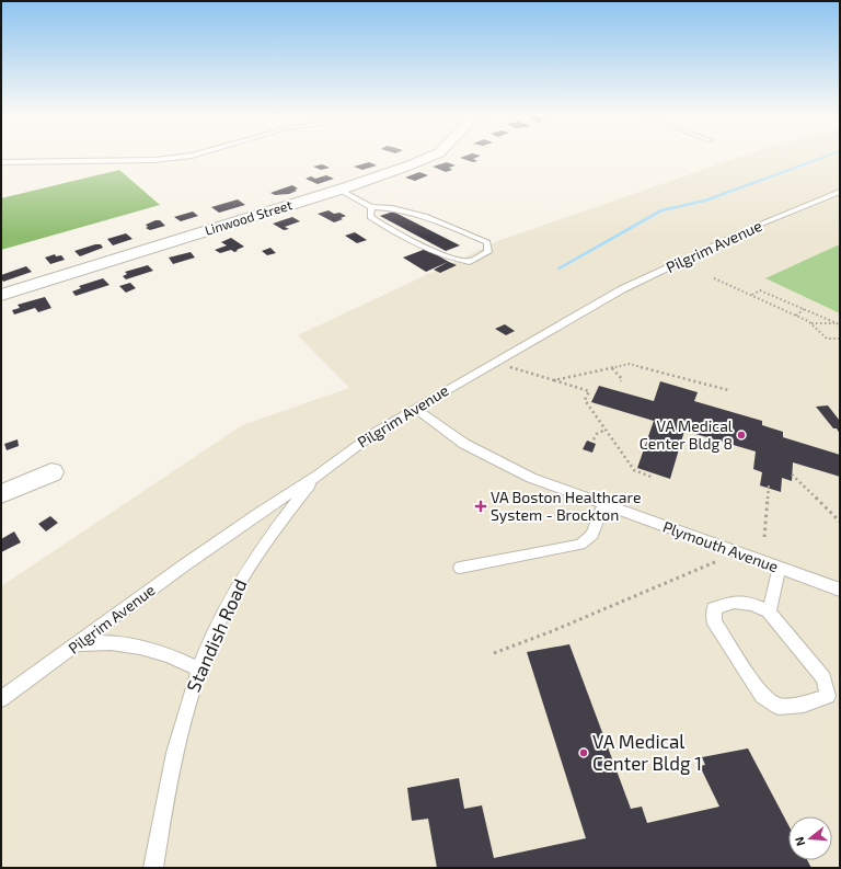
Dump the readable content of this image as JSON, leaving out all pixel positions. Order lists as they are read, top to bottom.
{
  "streets": {
    "street": ["Linwood Street"],
    "lane": ["Pilgrim Avenue", "Plymouth Avenue", "Standish Road"]
  },
  "crossings": [
    ["Pilgrim Avenue", "Plymouth Avenue"],
    ["Pilgrim Avenue", "Standish Road"]
  ],
  "places": {
    "other": ["VA Medical Center Bldg 8", "VA Medical Center Bldg 1"],
    "health": ["VA Boston Healthcare System - Brockton"]
  },
  "north": "left"
}
